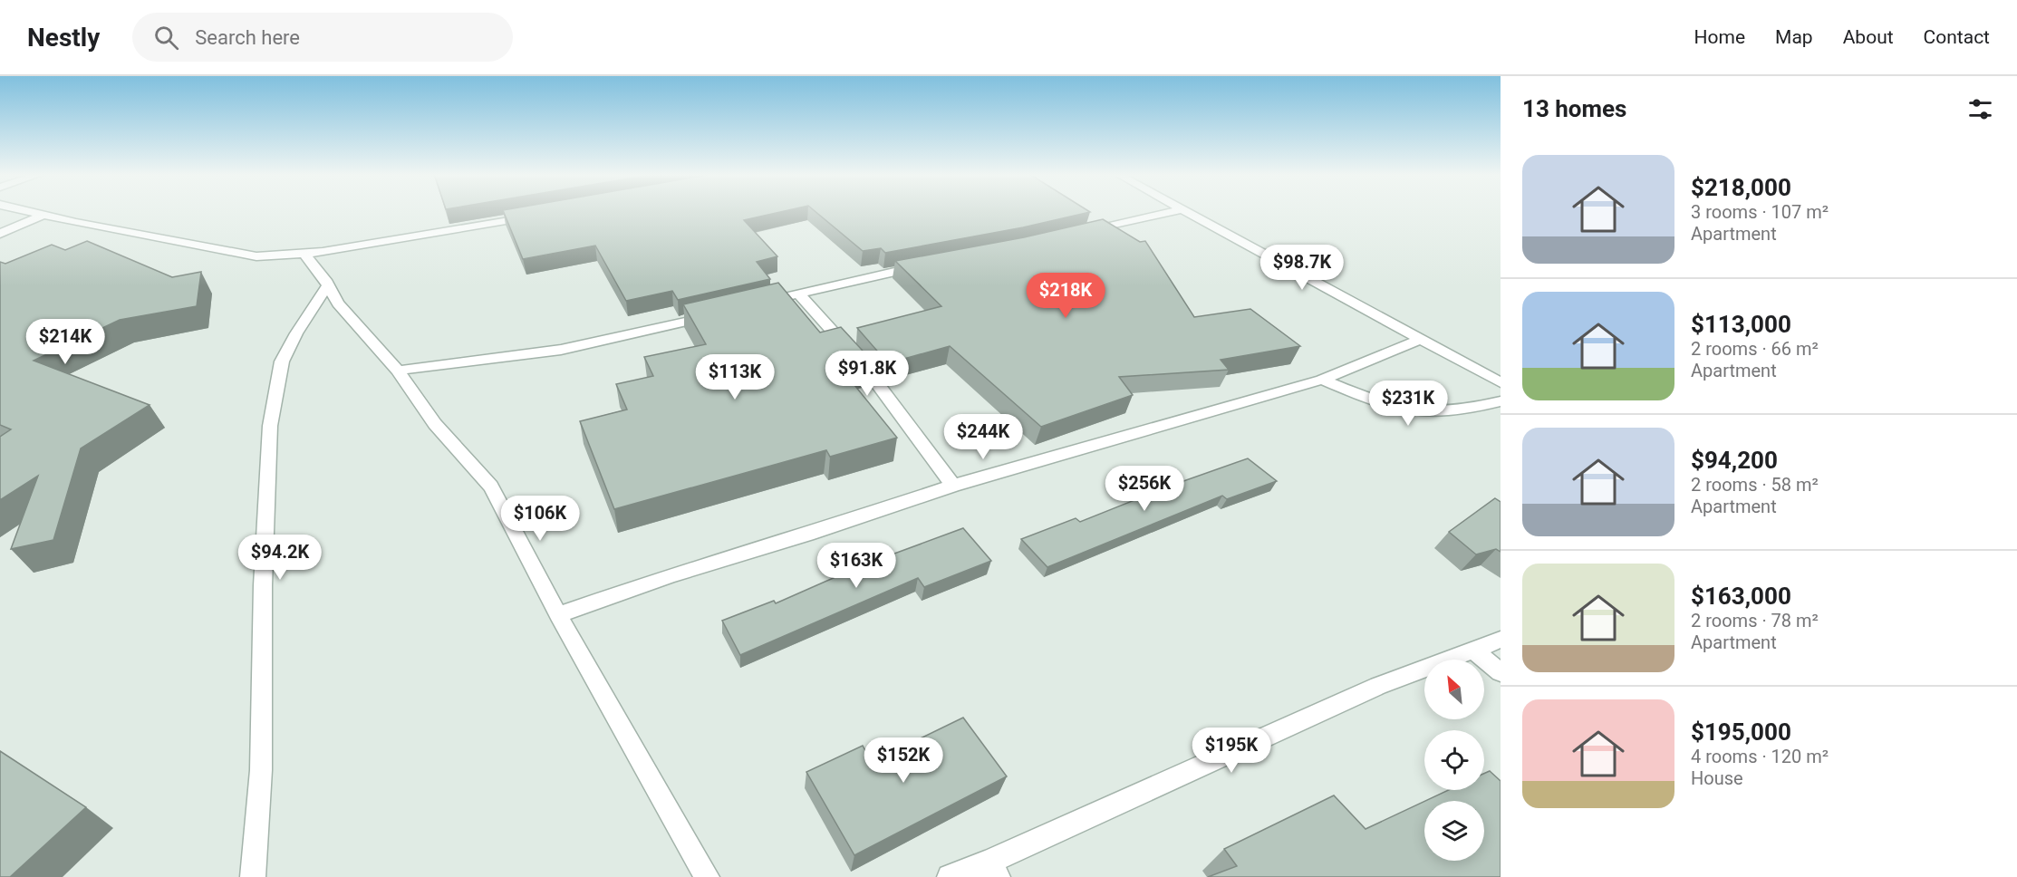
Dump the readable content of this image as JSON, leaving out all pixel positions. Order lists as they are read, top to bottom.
{
  "north": "top left",
  "page": {
    "header": "Nestly",
    "search": "Search here",
    "nav": [
      "Home",
      "Map",
      "About",
      "Contact"
    ],
    "heading": "13 homes",
    "list": [
      {
        "name": "$218,000",
        "note": "3 rooms · 107 m² · Apartment"
      },
      {
        "name": "$113,000",
        "note": "2 rooms · 66 m² · Apartment"
      },
      {
        "name": "$94,200",
        "note": "2 rooms · 58 m² · Apartment"
      },
      {
        "name": "$163,000",
        "note": "2 rooms · 78 m² · Apartment"
      },
      {
        "name": "$195,000",
        "note": "4 rooms · 120 m² · House"
      }
    ],
    "price": [
      "$98.7K",
      "$218K",
      "$214K",
      "$91.8K",
      "$113K",
      "$231K",
      "$244K",
      "$256K",
      "$106K",
      "$94.2K",
      "$163K",
      "$195K",
      "$152K"
    ]
  }
}
